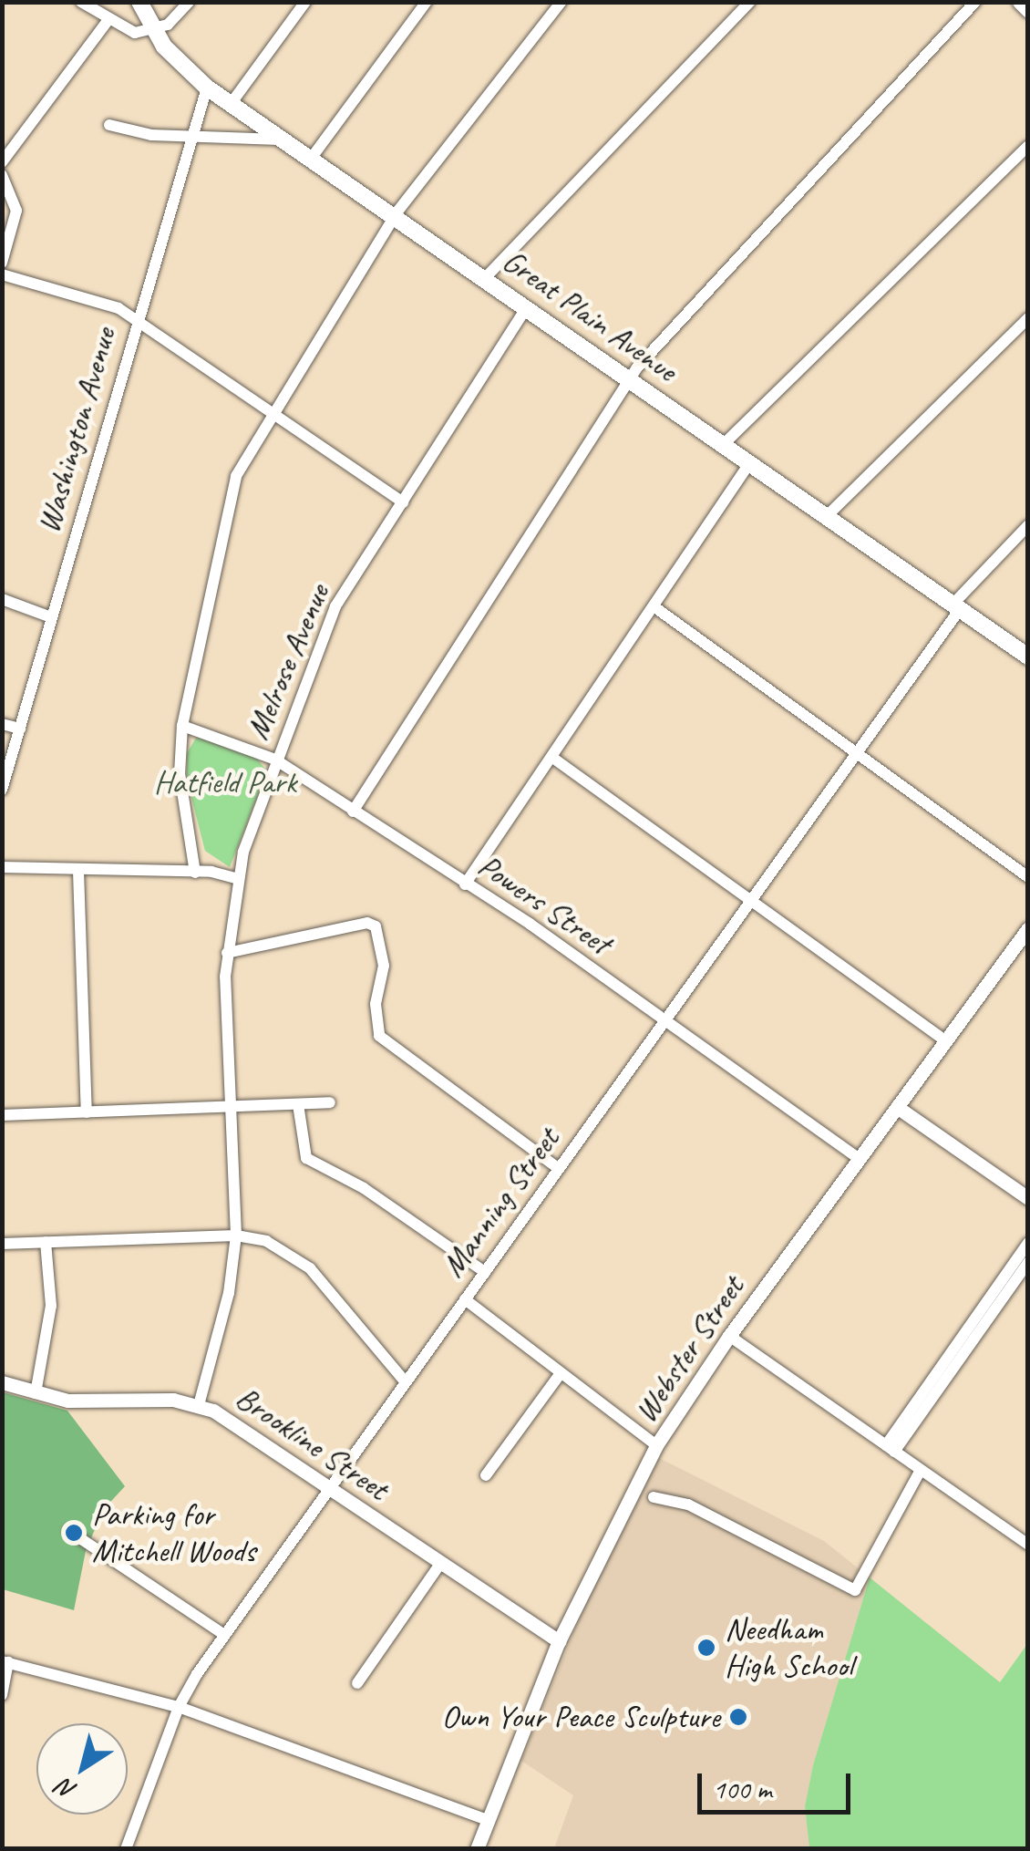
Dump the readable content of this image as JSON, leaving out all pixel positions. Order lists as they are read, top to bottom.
{
  "streets": {
    "main road": ["Great Plain Avenue"],
    "street": [
      "Washington Avenue",
      "Melrose Avenue",
      "Powers Street",
      "Manning Street",
      "Webster Street",
      "Brookline Street"
    ]
  },
  "crossings": [
    ["Great Plain Avenue", "Washington Avenue"],
    ["Great Plain Avenue", "Melrose Avenue"],
    ["Great Plain Avenue", "Manning Street"],
    ["Melrose Avenue", "Powers Street"],
    ["Melrose Avenue", "Brookline Street"],
    ["Powers Street", "Manning Street"],
    ["Powers Street", "Webster Street"],
    ["Manning Street", "Brookline Street"],
    ["Webster Street", "Brookline Street"]
  ],
  "parks": ["Hatfield Park"],
  "places": ["Parking for Mitchell Woods", "Needham High School", "Own Your Peace Sculpture"],
  "scale_bar": "100 m",
  "north": "bottom left"
}
